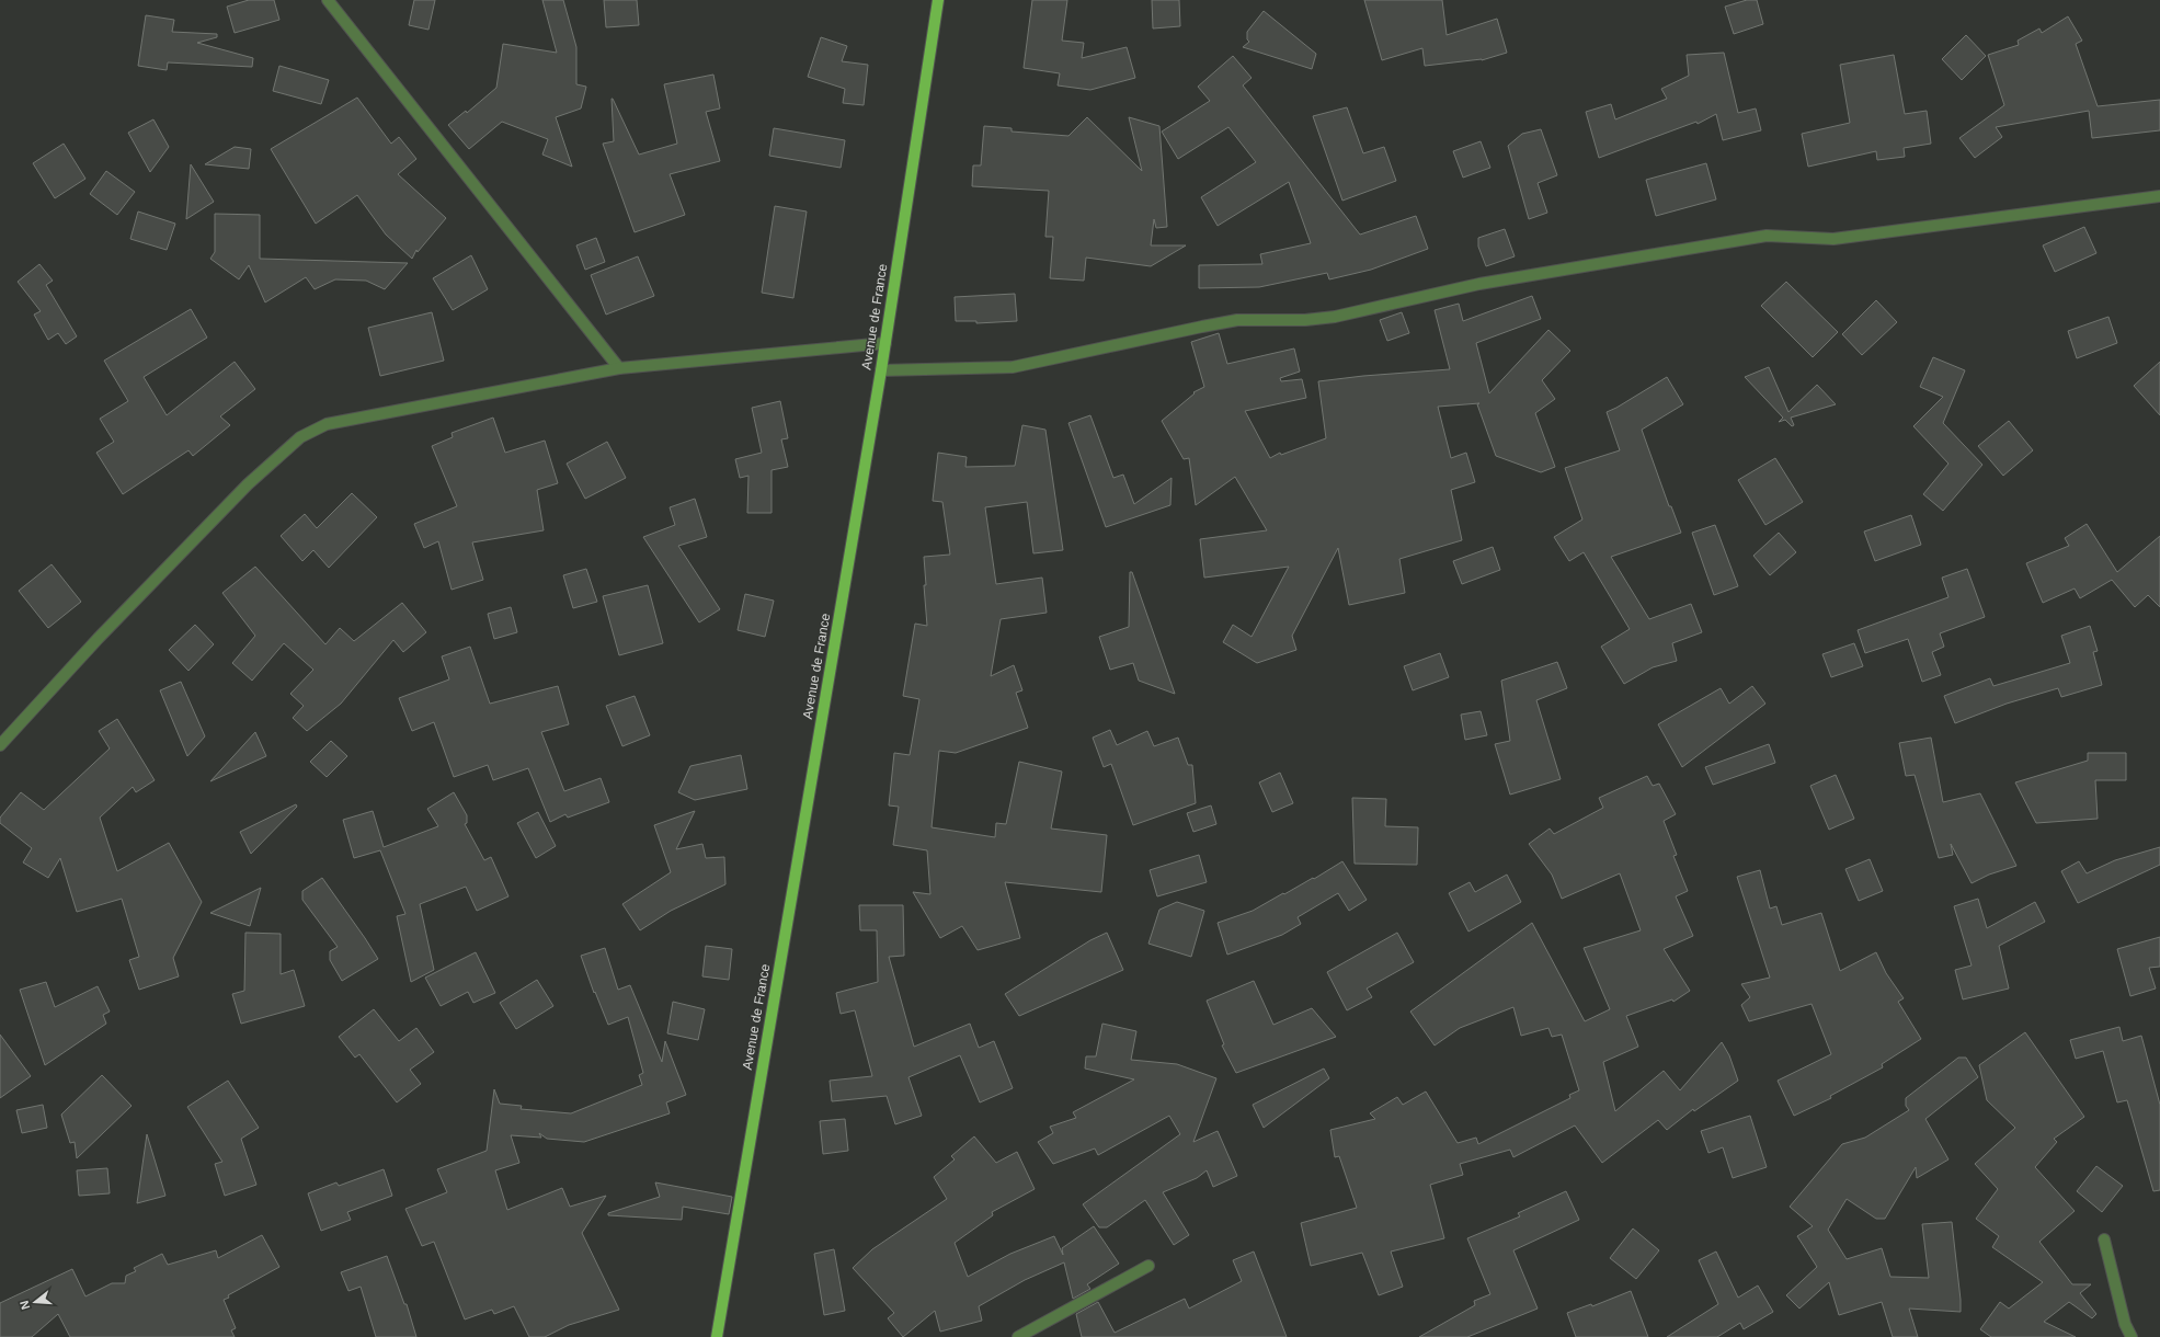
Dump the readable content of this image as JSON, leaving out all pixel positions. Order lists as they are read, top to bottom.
{
  "streets": {
    "main road": ["Avenue de France"]
  },
  "north": "left"
}
